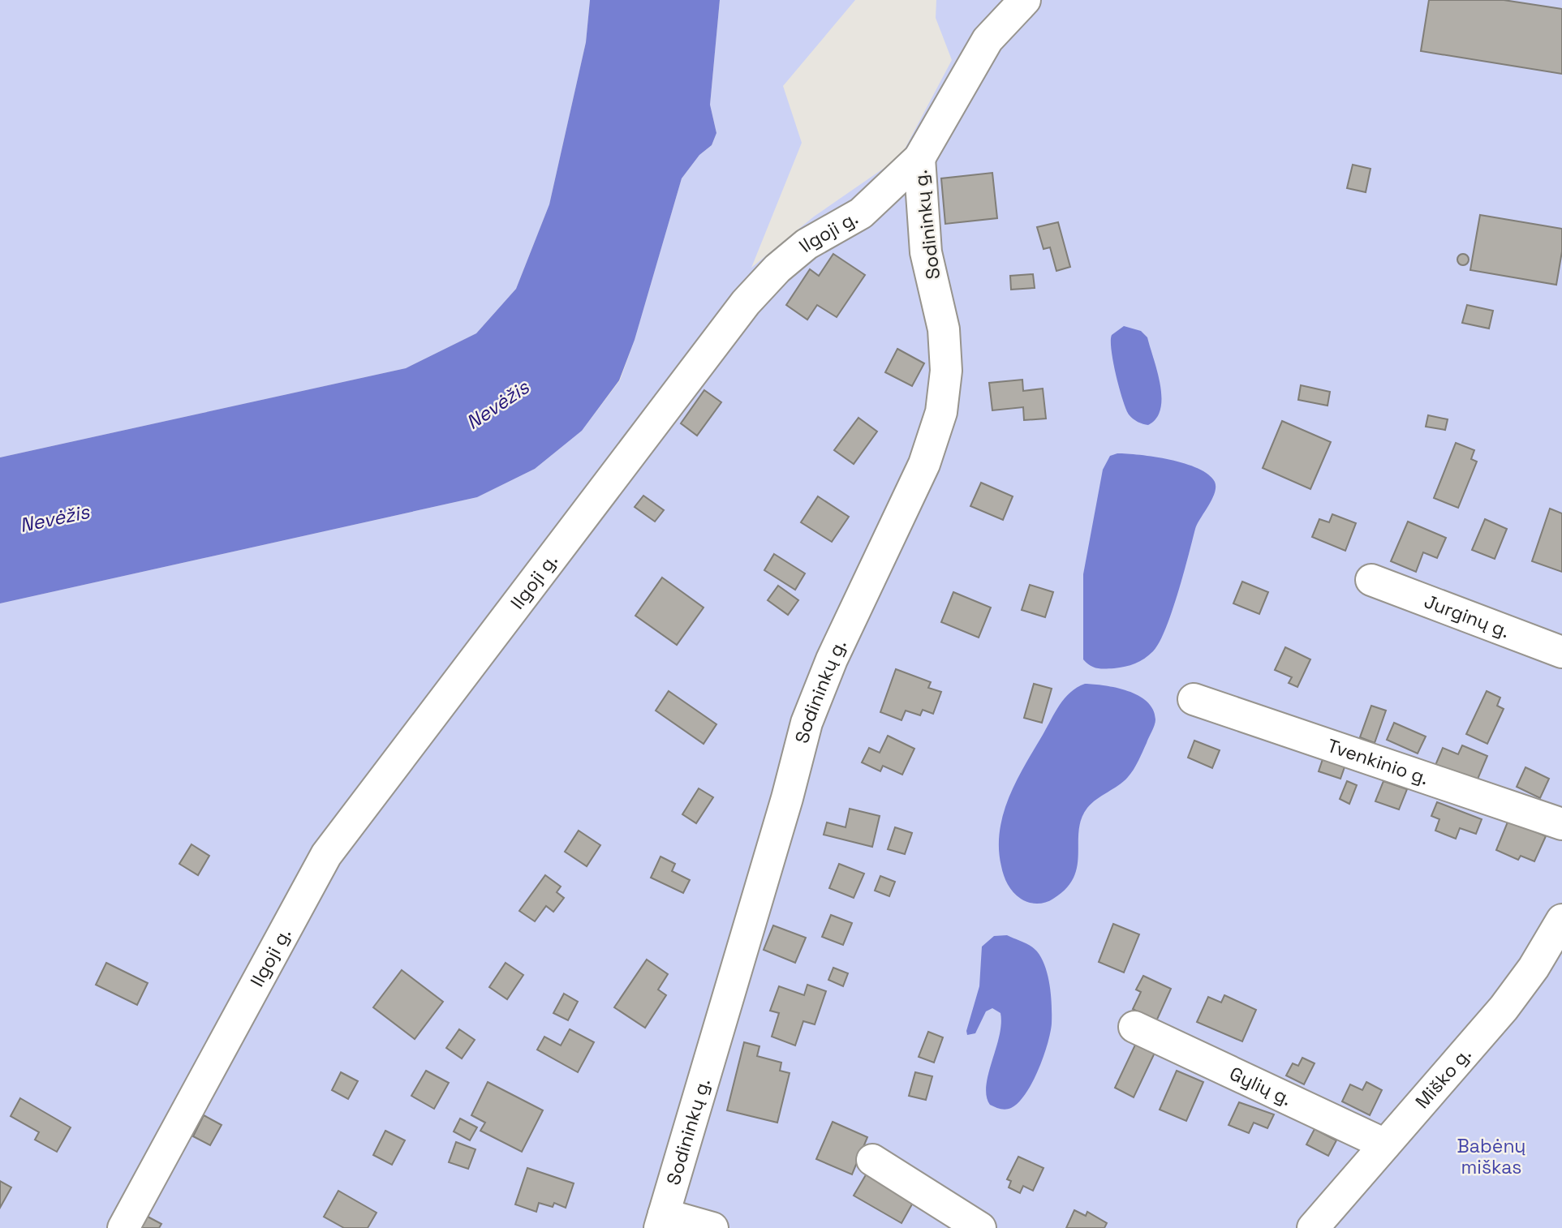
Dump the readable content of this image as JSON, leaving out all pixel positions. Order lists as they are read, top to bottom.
{
  "streets": {
    "street": [
      "Sodininkų g.",
      "Ilgoji g.",
      "Jurginų g.",
      "Tvenkinio g.",
      "Miško g.",
      "Gylių g."
    ]
  },
  "crossings": [
    ["Sodininkų g.", "Ilgoji g."],
    ["Miško g.", "Gylių g."]
  ],
  "water": ["Nevėžis"],
  "parks": ["Babėnų miškas"]
}
